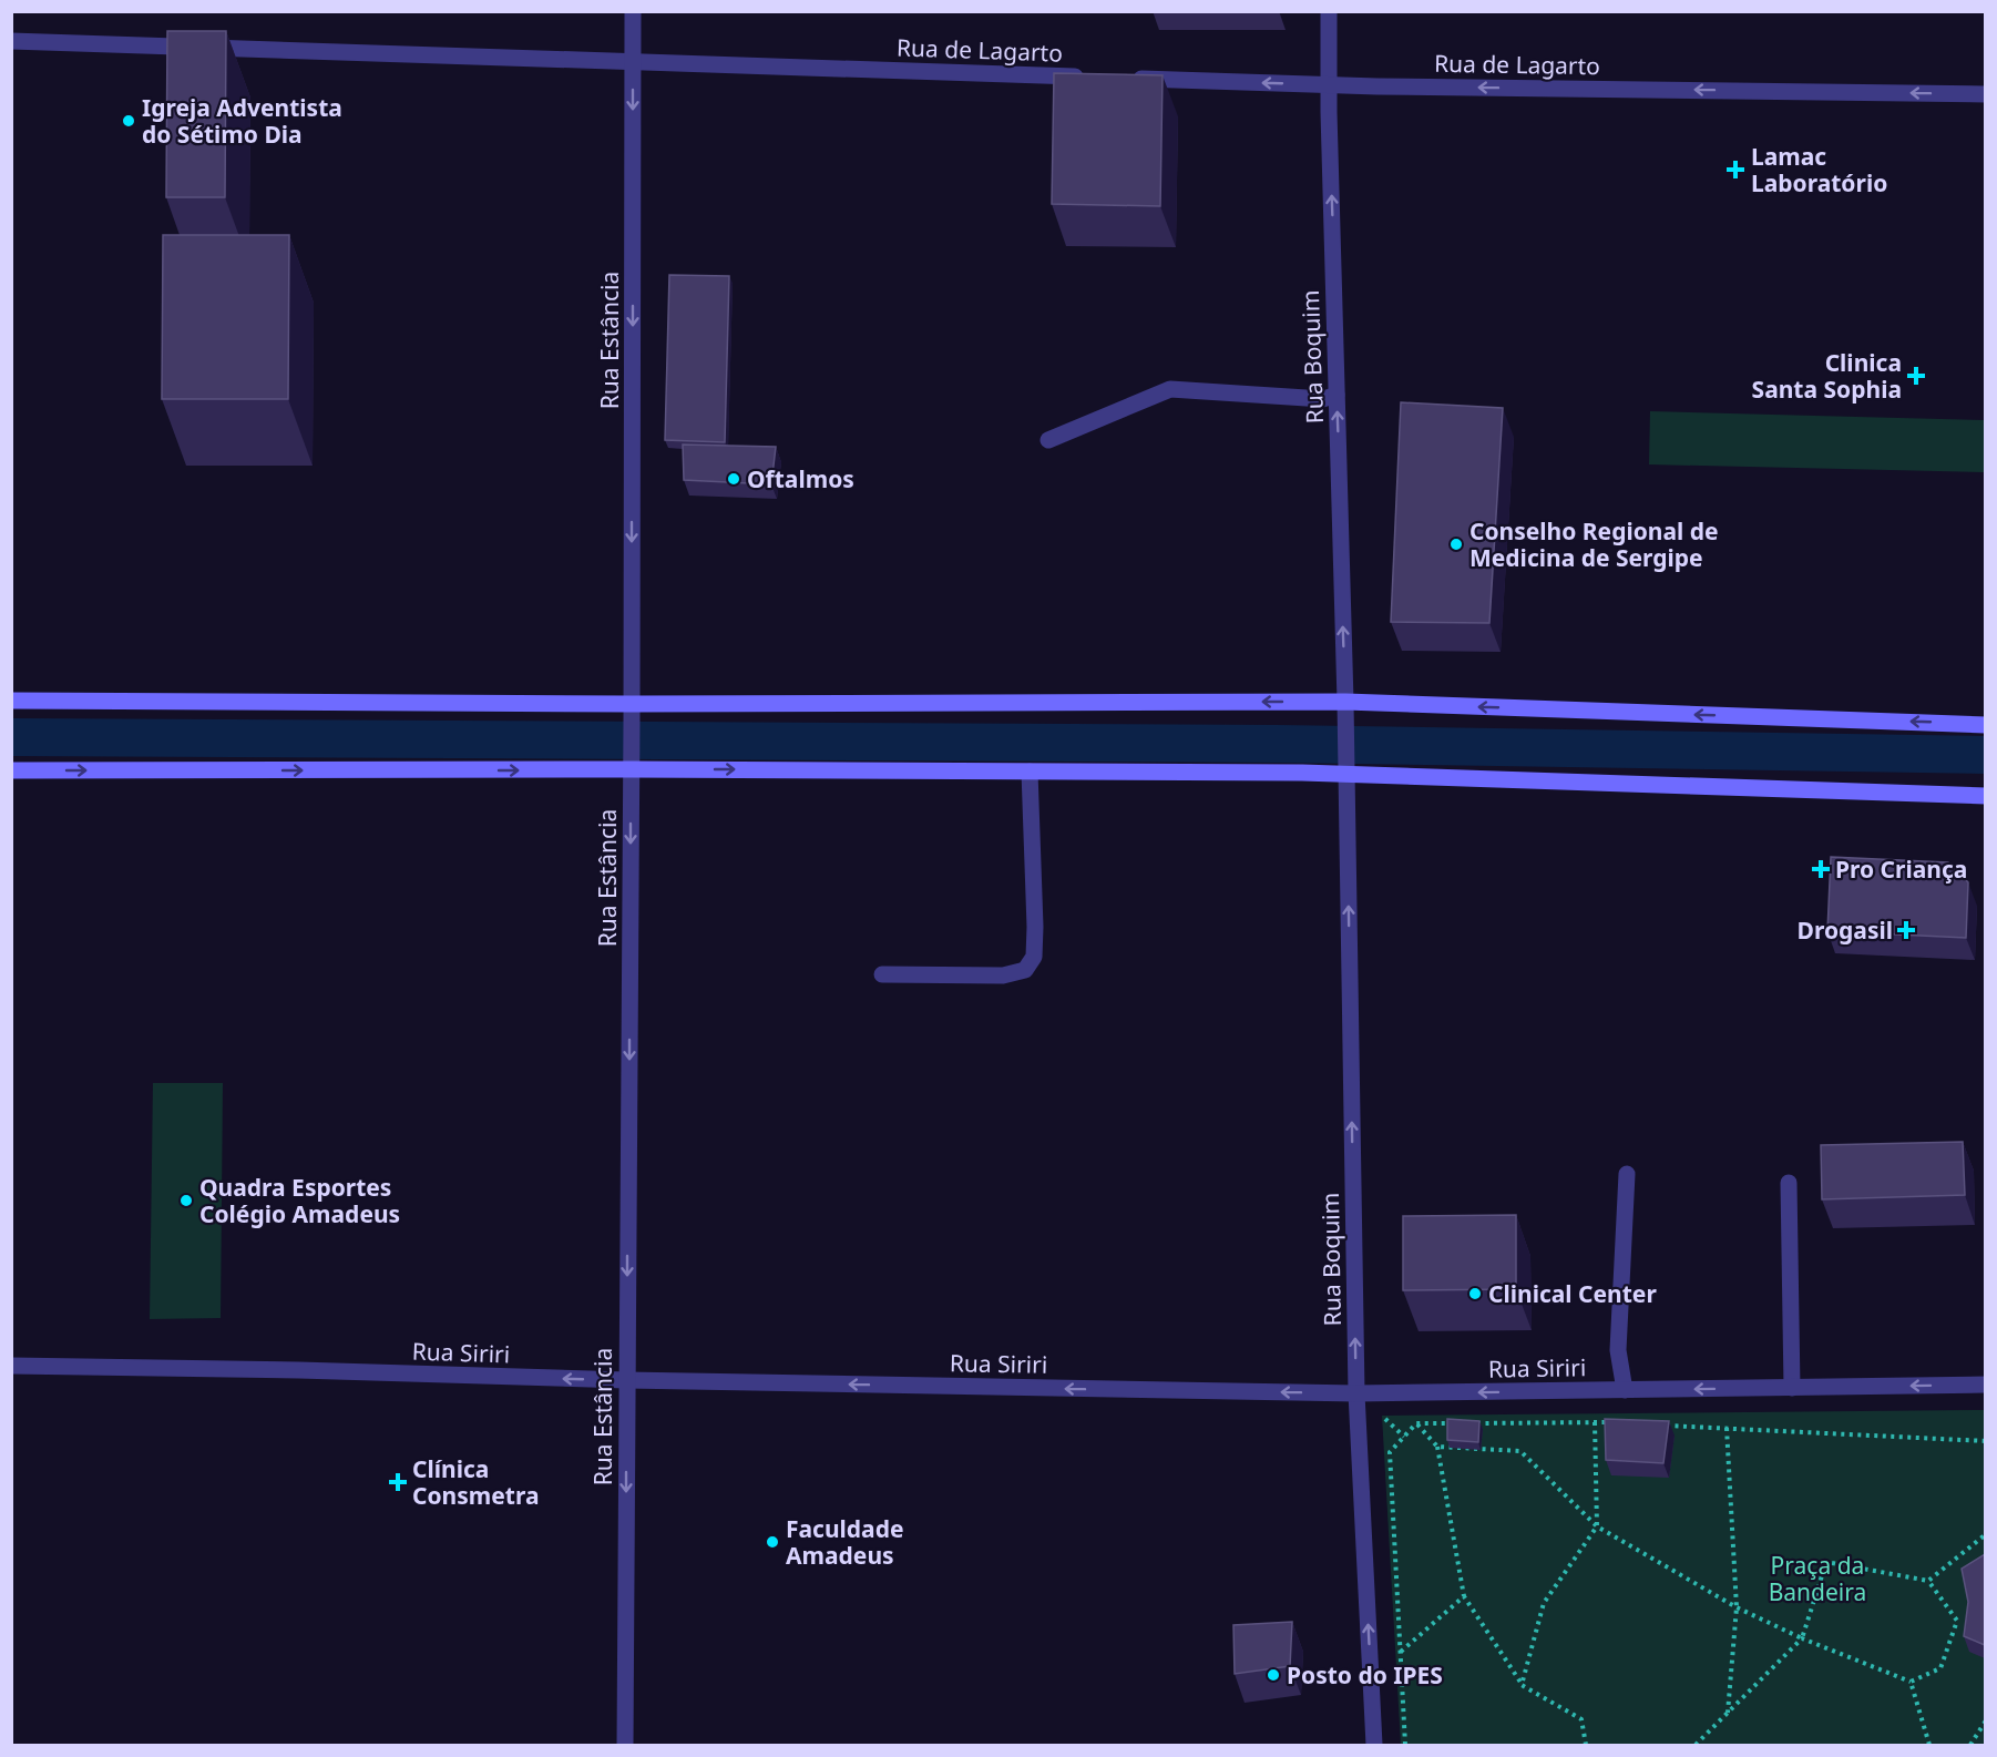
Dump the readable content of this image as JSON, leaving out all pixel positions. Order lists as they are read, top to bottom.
{
  "streets": {
    "street": [
      "Rua de Lagarto",
      "Rua Estância",
      "Rua Boquim",
      "Rua Siriri"
    ]
  },
  "crossings": [
    ["Rua de Lagarto", "Rua Estância"],
    ["Rua de Lagarto", "Rua Boquim"],
    ["Rua Estância", "Rua Siriri"],
    ["Rua Boquim", "Rua Siriri"]
  ],
  "one_way": [
    "Rua de Lagarto",
    "Rua Estância",
    "Rua Boquim",
    "Rua Siriri"
  ],
  "parks": ["Praça da Bandeira"],
  "places": {
    "other": [
      "Igreja Adventista do Sétimo Dia",
      "Oftalmos",
      "Conselho Regional de Medicina de Sergipe",
      "Quadra Esportes Colégio Amadeus",
      "Clinical Center",
      "Faculdade Amadeus",
      "Posto do IPES"
    ],
    "health": [
      "Lamac Laboratório",
      "Clinica Santa Sophia",
      "Pro Criança",
      "Drogasil",
      "Clínica Consmetra"
    ]
  }
}
